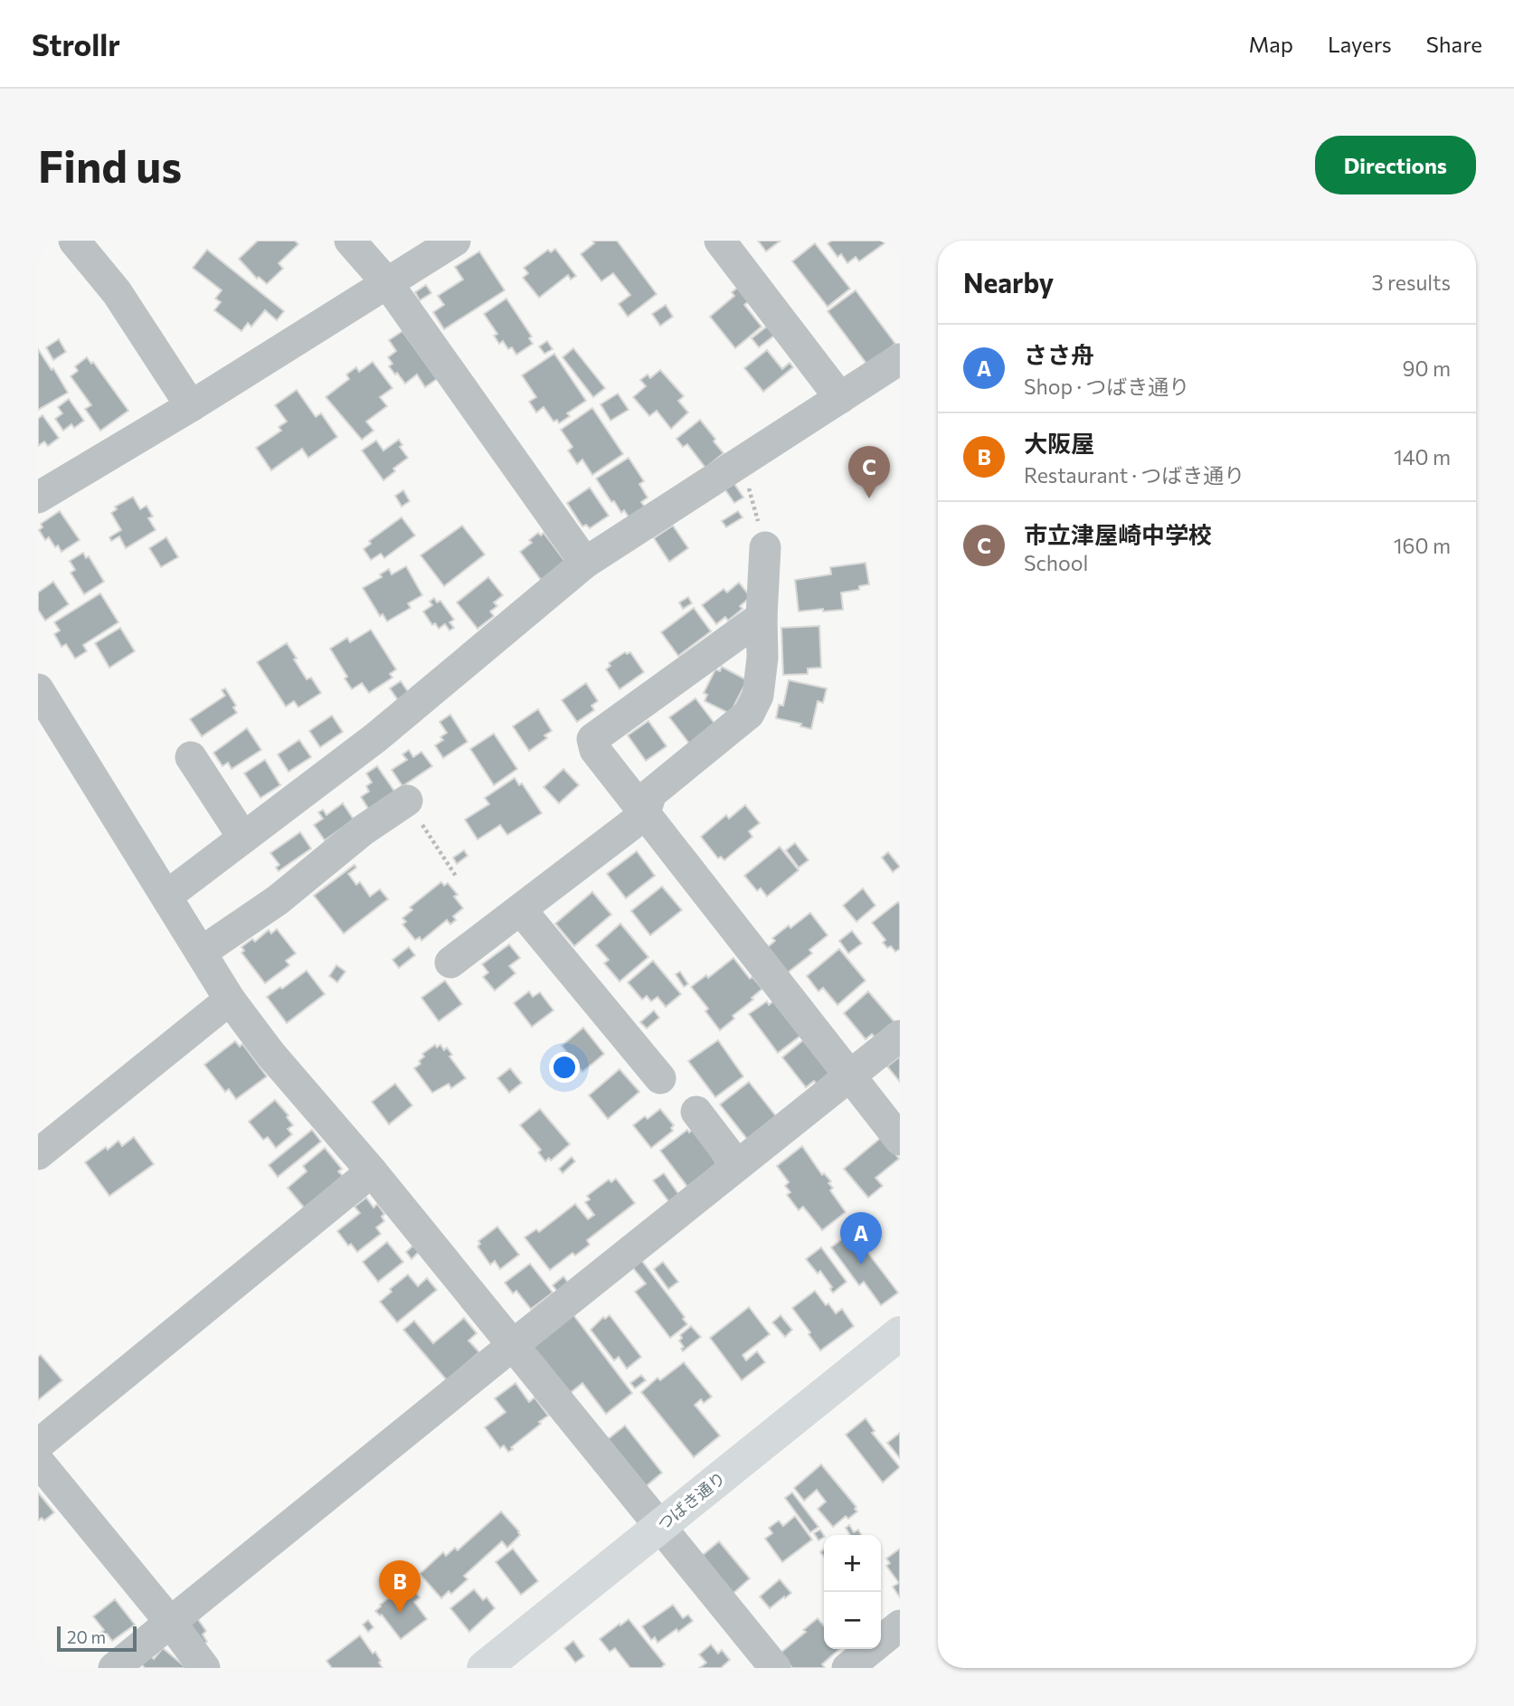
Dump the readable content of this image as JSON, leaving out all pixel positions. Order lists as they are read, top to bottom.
{
  "streets": {
    "main road": ["つばき通り"]
  },
  "scale_bar": "20 m",
  "page": {
    "header": "Strollr",
    "nav": ["Map", "Layers", "Share"],
    "buttons": "Directions",
    "title": "Find us",
    "heading": ["Nearby", "3 results"],
    "list": [
      {
        "mark": "A",
        "name": "ささ舟",
        "note": "Shop · つばき通り",
        "value": "90 m"
      },
      {
        "mark": "B",
        "name": "大阪屋",
        "note": "Restaurant · つばき通り",
        "value": "140 m"
      },
      {
        "mark": "C",
        "name": "市立津屋崎中学校",
        "note": "School",
        "value": "160 m"
      }
    ],
    "pins": ["C", "A", "B"],
    "map_buttons": ["+", "−"],
    "scale": "20 m"
  }
}
